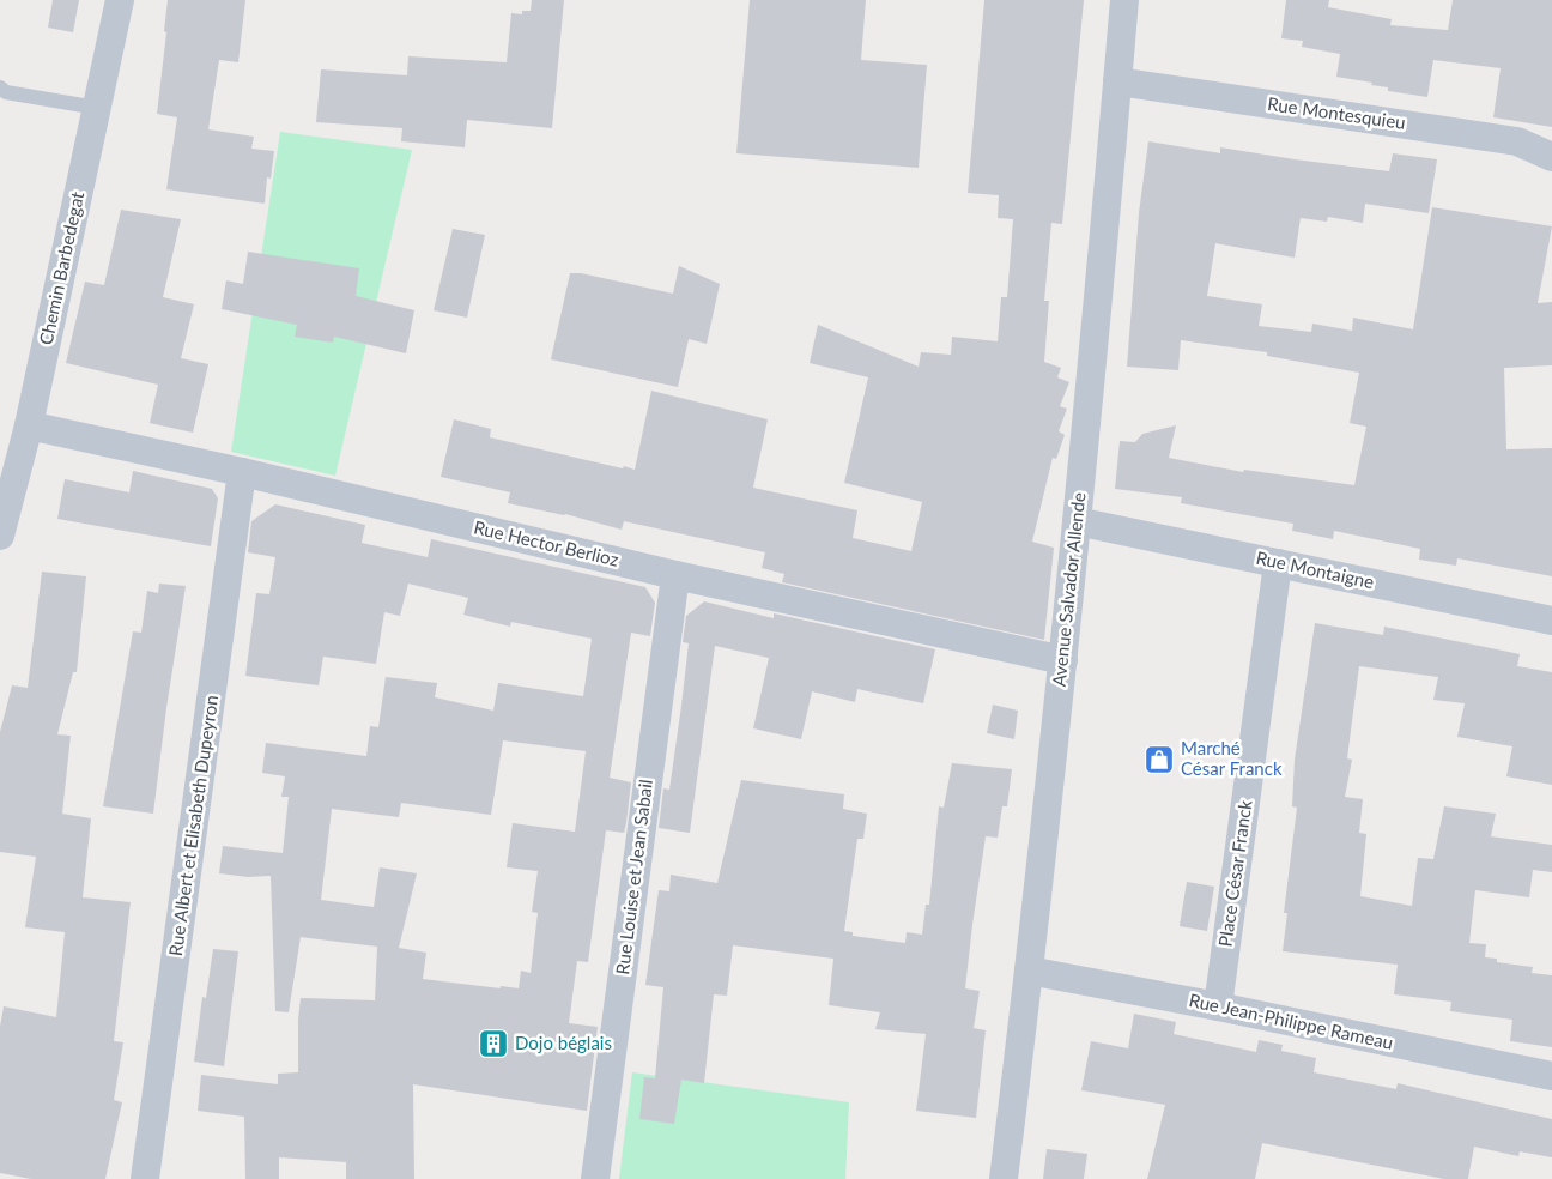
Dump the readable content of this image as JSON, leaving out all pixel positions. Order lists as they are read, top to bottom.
{
  "streets": {
    "street": [
      "Rue Montesquieu",
      "Chemin Barbedegat",
      "Rue Hector Berlioz",
      "Rue Montaigne",
      "Avenue Salvador Allende",
      "Rue Albert et Elisabeth Dupeyron",
      "Place César Franck",
      "Rue Louise et Jean Sabail",
      "Rue Jean-Philippe Rameau"
    ]
  },
  "crossings": [
    ["Rue Montesquieu", "Avenue Salvador Allende"],
    ["Chemin Barbedegat", "Rue Hector Berlioz"],
    ["Rue Hector Berlioz", "Avenue Salvador Allende"],
    ["Rue Hector Berlioz", "Rue Albert et Elisabeth Dupeyron"],
    ["Rue Hector Berlioz", "Rue Louise et Jean Sabail"],
    ["Rue Montaigne", "Avenue Salvador Allende"],
    ["Rue Montaigne", "Place César Franck"],
    ["Avenue Salvador Allende", "Rue Jean-Philippe Rameau"],
    ["Place César Franck", "Rue Jean-Philippe Rameau"]
  ],
  "places": {
    "shop": ["Marché César Franck"],
    "building": ["Dojo béglais"]
  }
}
